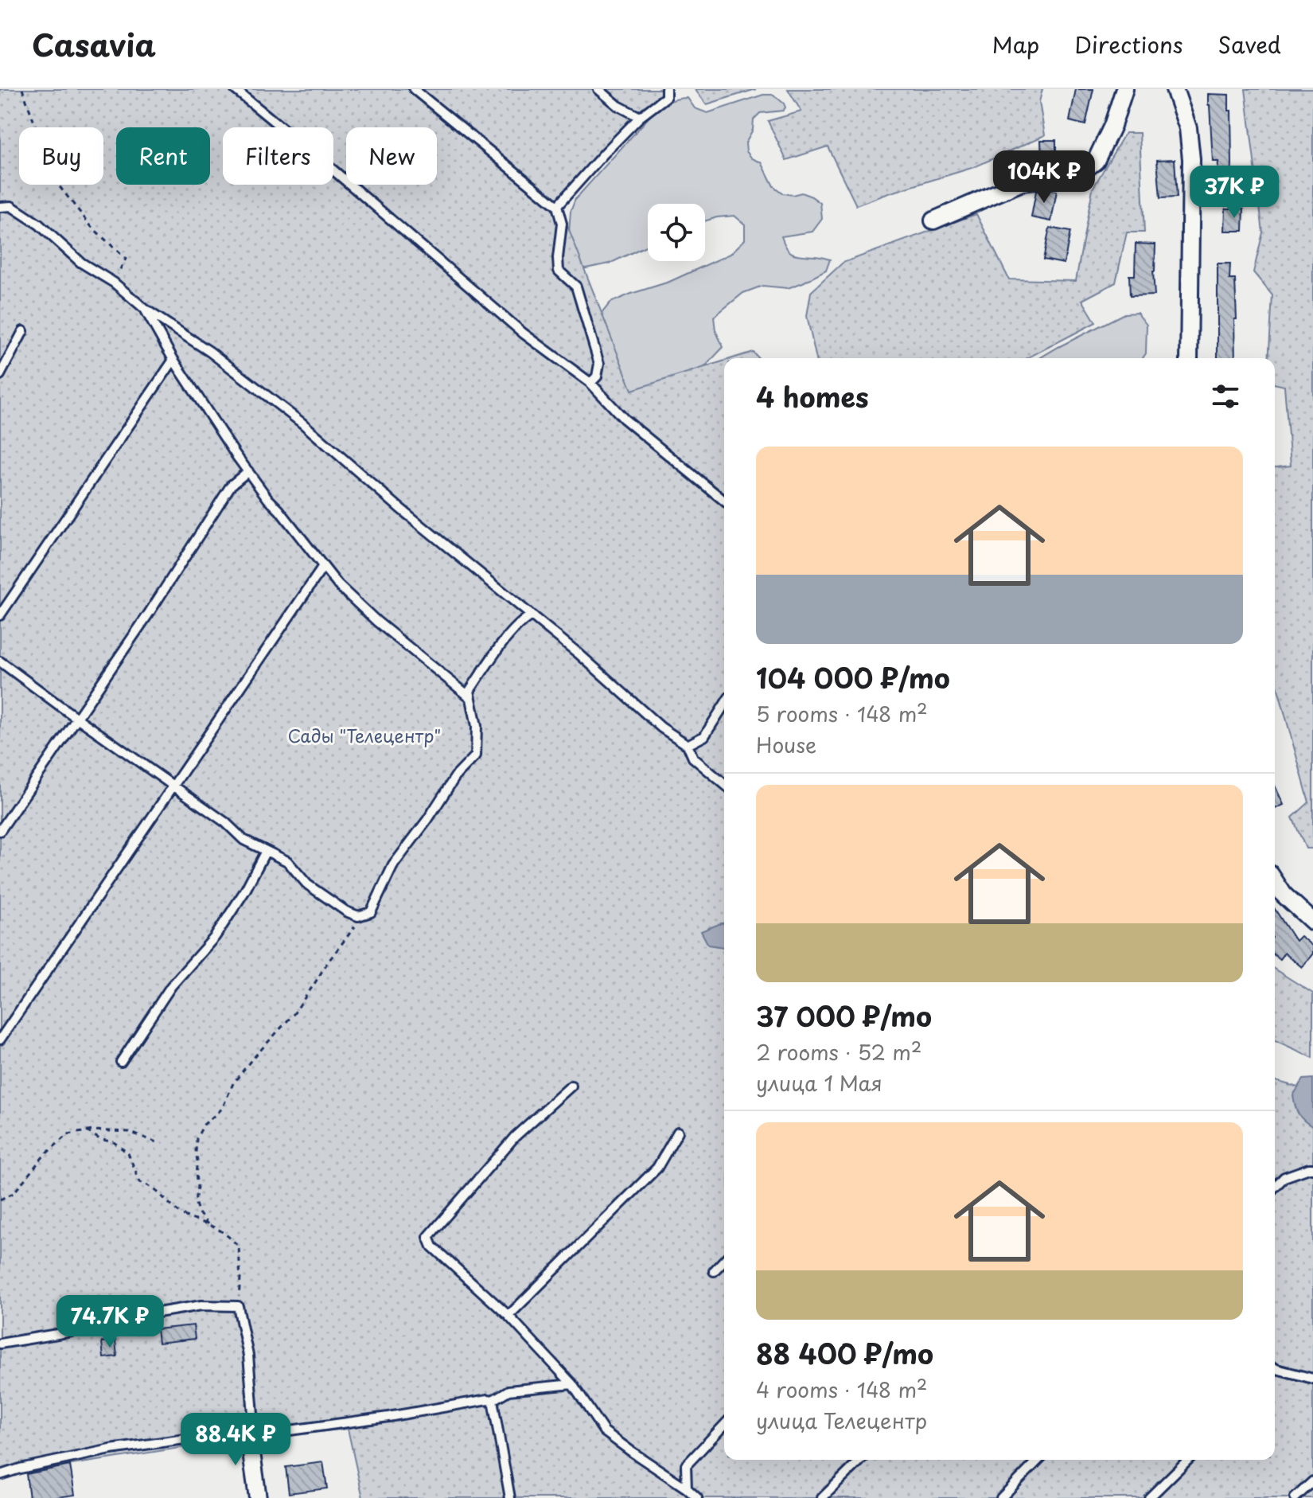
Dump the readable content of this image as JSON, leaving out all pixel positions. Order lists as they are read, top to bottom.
{
  "parks": ["Сады \"Телецентр\""],
  "page": {
    "header": "Casavia",
    "nav": ["Map", "Directions", "Saved"],
    "chip": [
      "Buy",
      "Rent",
      "Filters",
      "New"
    ],
    "price": [
      "104K ₽",
      "37K ₽",
      "74.7K ₽",
      "88.4K ₽"
    ],
    "heading": "4 homes",
    "list": [
      {
        "name": "104 000 ₽/mo",
        "note": "5 rooms · 148 m² · House"
      },
      {
        "name": "37 000 ₽/mo",
        "note": "2 rooms · 52 m² · улица 1 Мая"
      },
      {
        "name": "88 400 ₽/mo",
        "note": "4 rooms · 148 m² · улица Телецентр"
      }
    ]
  }
}
